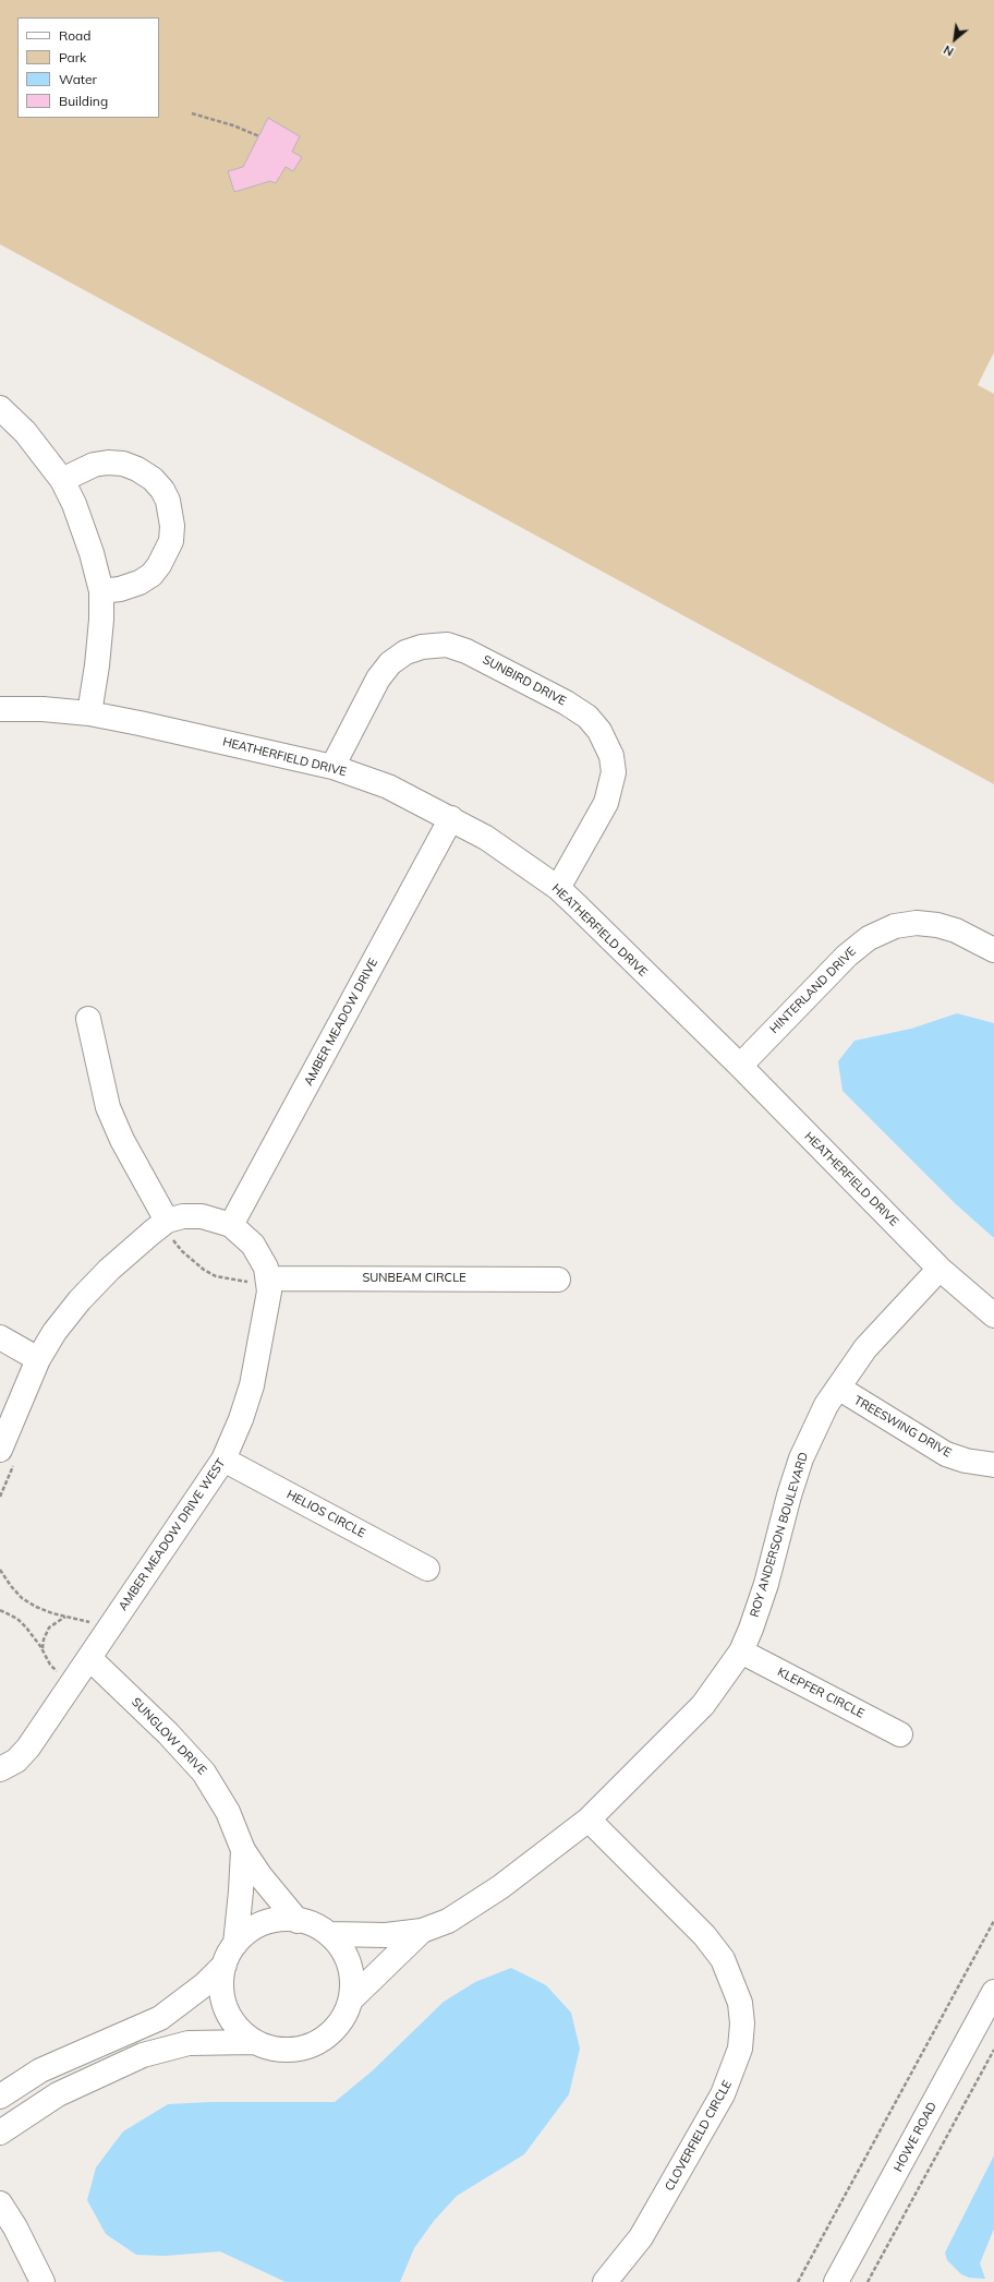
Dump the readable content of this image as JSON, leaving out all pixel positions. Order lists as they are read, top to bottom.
{
  "streets": {
    "street": [
      "SUNBIRD DRIVE",
      "HEATHERFIELD DRIVE",
      "HINTERLAND DRIVE",
      "AMBER MEADOW DRIVE",
      "SUNBEAM CIRCLE",
      "TREESWING DRIVE",
      "HELIOS CIRCLE",
      "AMBER MEADOW DRIVE WEST",
      "ROY ANDERSON BOULEVARD",
      "KLEPFER CIRCLE",
      "SUNGLOW DRIVE",
      "CLOVERFIELD CIRCLE",
      "HOWE ROAD"
    ]
  },
  "crossings": [
    ["SUNBIRD DRIVE", "HEATHERFIELD DRIVE"],
    ["HEATHERFIELD DRIVE", "HINTERLAND DRIVE"],
    ["HEATHERFIELD DRIVE", "AMBER MEADOW DRIVE"],
    ["HEATHERFIELD DRIVE", "ROY ANDERSON BOULEVARD"],
    ["AMBER MEADOW DRIVE", "AMBER MEADOW DRIVE WEST"],
    ["SUNBEAM CIRCLE", "AMBER MEADOW DRIVE WEST"],
    ["TREESWING DRIVE", "ROY ANDERSON BOULEVARD"],
    ["HELIOS CIRCLE", "AMBER MEADOW DRIVE WEST"],
    ["AMBER MEADOW DRIVE WEST", "SUNGLOW DRIVE"],
    ["ROY ANDERSON BOULEVARD", "KLEPFER CIRCLE"],
    ["ROY ANDERSON BOULEVARD", "SUNGLOW DRIVE"],
    ["ROY ANDERSON BOULEVARD", "CLOVERFIELD CIRCLE"]
  ],
  "legend": [
    "Road",
    "Park",
    "Water",
    "Building"
  ],
  "north": "bottom left"
}
